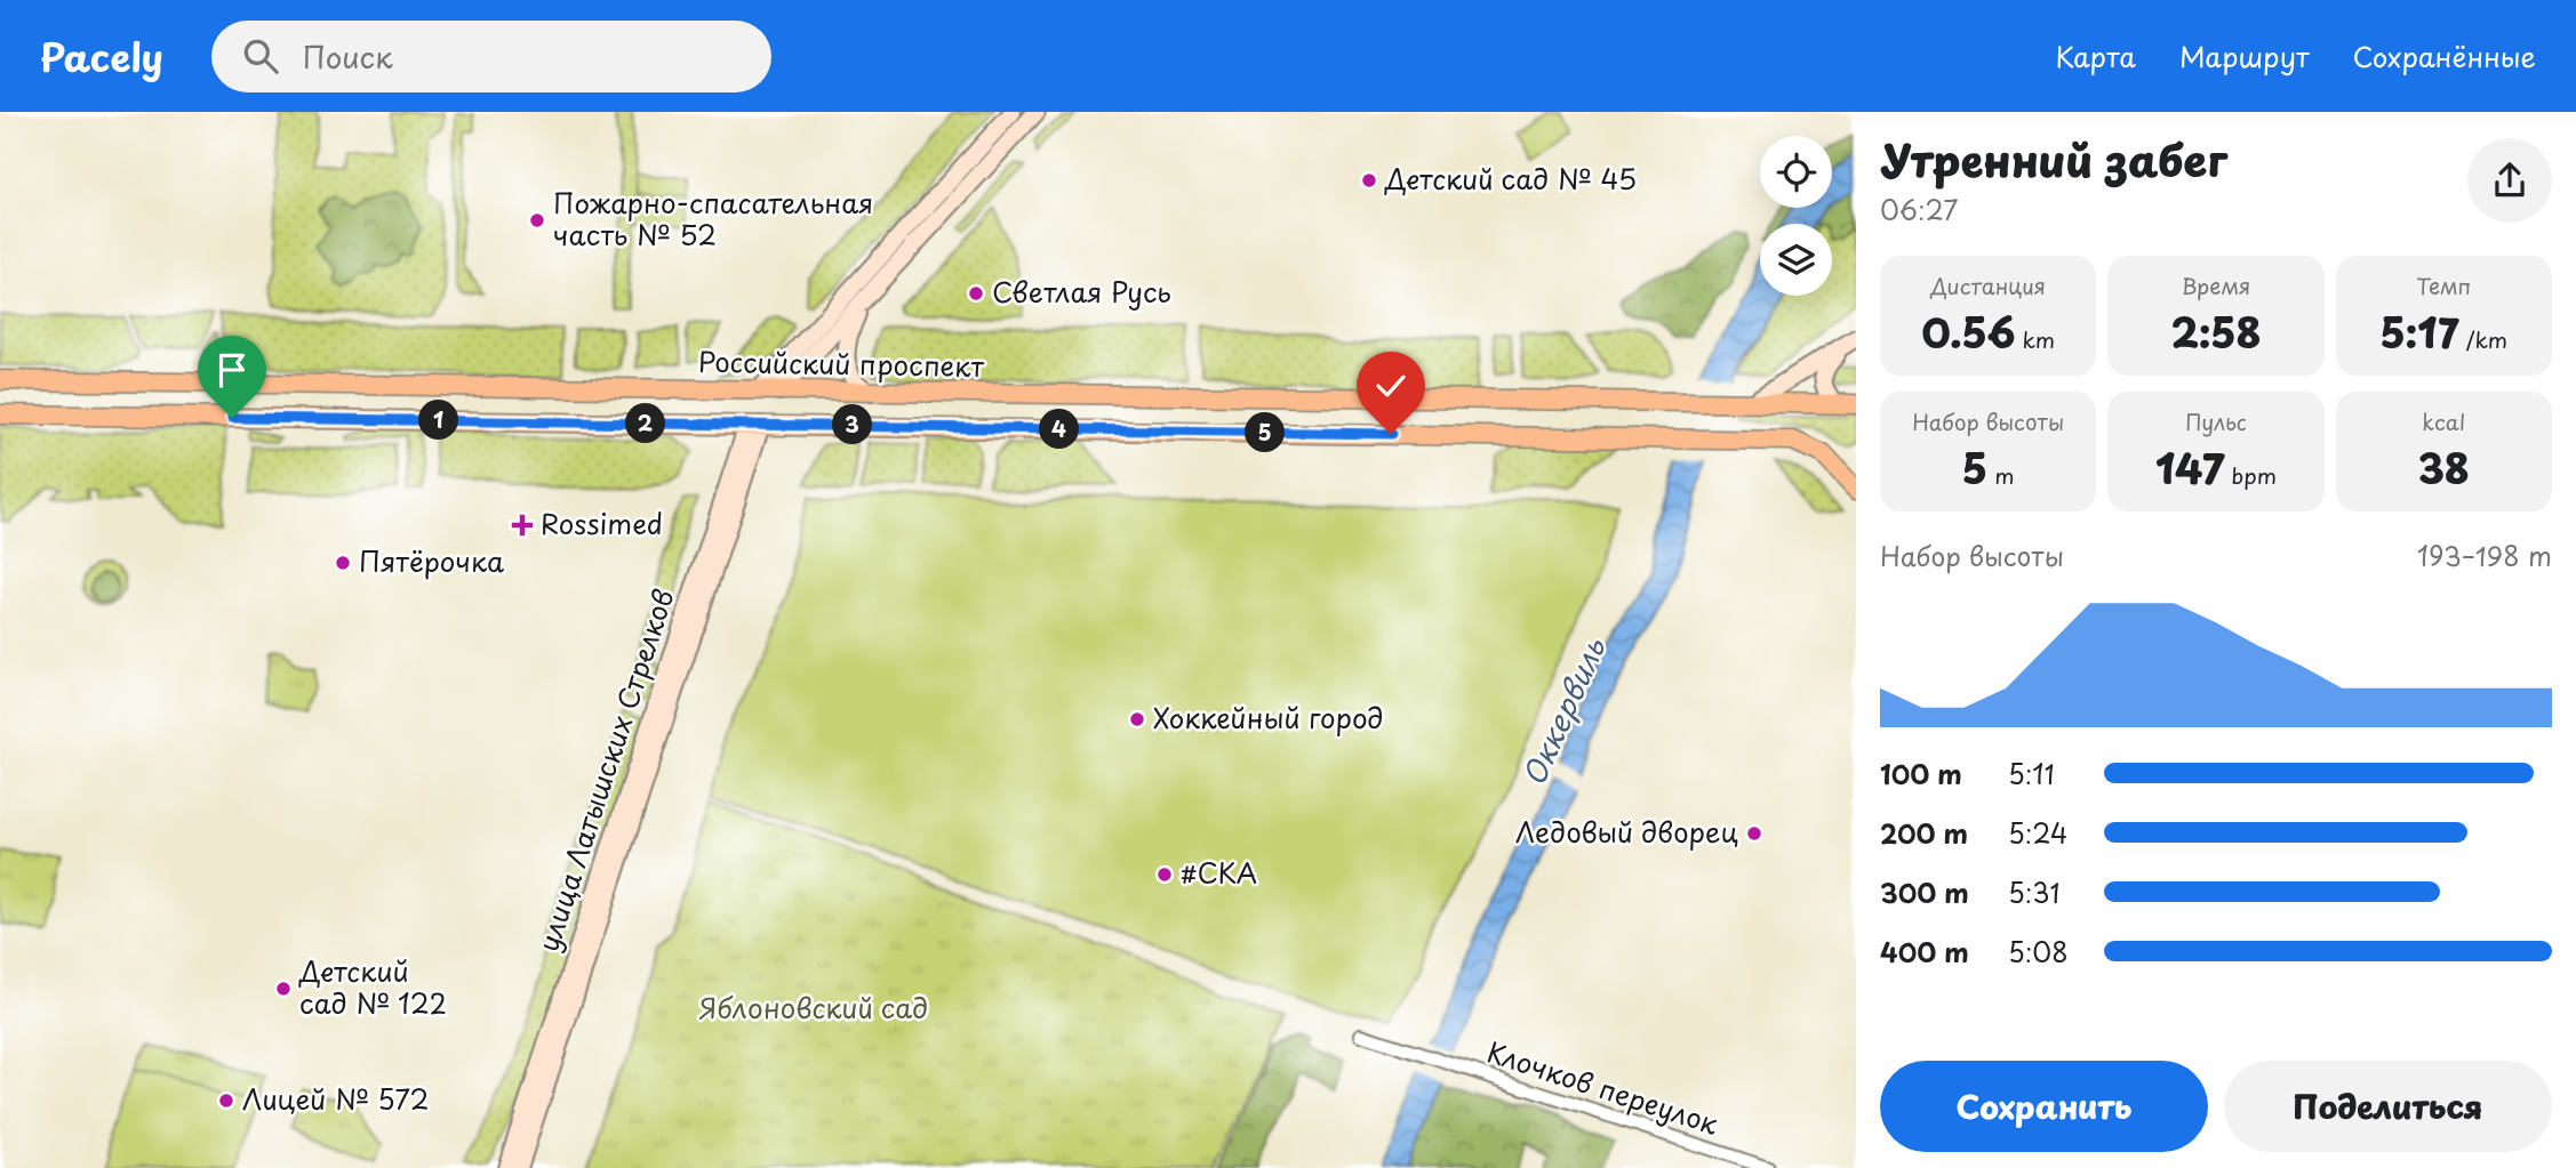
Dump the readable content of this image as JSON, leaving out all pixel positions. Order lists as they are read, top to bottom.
{
  "streets": {
    "main road": ["Российский проспект", "улица Латышских Стрелков"],
    "street": ["Клочков переулок"]
  },
  "crossings": [
    ["Российский проспект", "улица Латышских Стрелков"]
  ],
  "water": ["Оккервиль"],
  "parks": ["Яблоновский сад"],
  "places": {
    "other": [
      "Детский сад № 45",
      "Пожарно-спасательная часть № 52",
      "Светлая Русь",
      "Пятёрочка",
      "Хоккейный город",
      "Ледовый дворец",
      "#СКА",
      "Детский сад № 122",
      "Лицей № 572"
    ],
    "health": ["Rossimed"]
  },
  "page": {
    "header": "Pacely",
    "search": "Поиск",
    "nav": ["Карта", "Маршрут", "Сохранённые"],
    "heading": ["Утренний забег", "06:27"],
    "stats": [
      ["Дистанция", "0.56 km"],
      ["Время", "2:58"],
      ["Темп", "5:17 /km"],
      ["Набор высоты", "5 m"],
      ["Пульс", "147 bpm"],
      ["kcal", "38"]
    ],
    "pins": [
      "1",
      "2",
      "3",
      "4",
      "5"
    ],
    "chart": ["Набор высоты", "193–198 m"],
    "list": [
      {
        "name": "100 m",
        "note": "5:11"
      },
      {
        "name": "200 m",
        "note": "5:24"
      },
      {
        "name": "300 m",
        "note": "5:31"
      },
      {
        "name": "400 m",
        "note": "5:08"
      }
    ],
    "buttons": ["Сохранить", "Поделиться"]
  }
}
